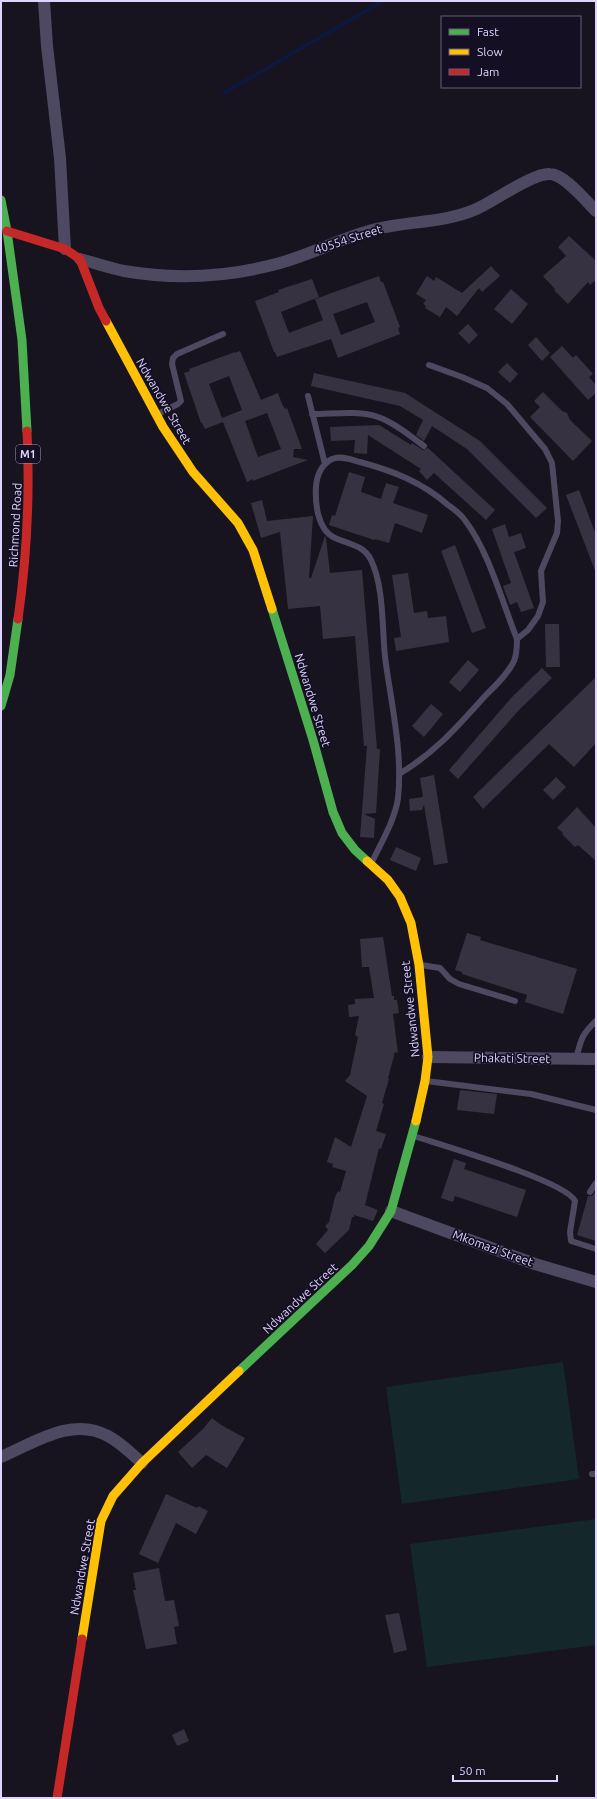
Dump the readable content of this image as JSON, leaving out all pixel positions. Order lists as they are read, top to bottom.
{
  "streets": {
    "main road": ["Ndwandwe Street", "M1", "Richmond Road"],
    "street": ["40554 Street", "Phakati Street", "Mkomazi Street"]
  },
  "crossings": [
    ["40554 Street", "Ndwandwe Street"],
    ["Ndwandwe Street", "Phakati Street"],
    ["Ndwandwe Street", "Mkomazi Street"]
  ],
  "legend": ["Fast", "Slow", "Jam"],
  "scale_bar": "50 m"
}
